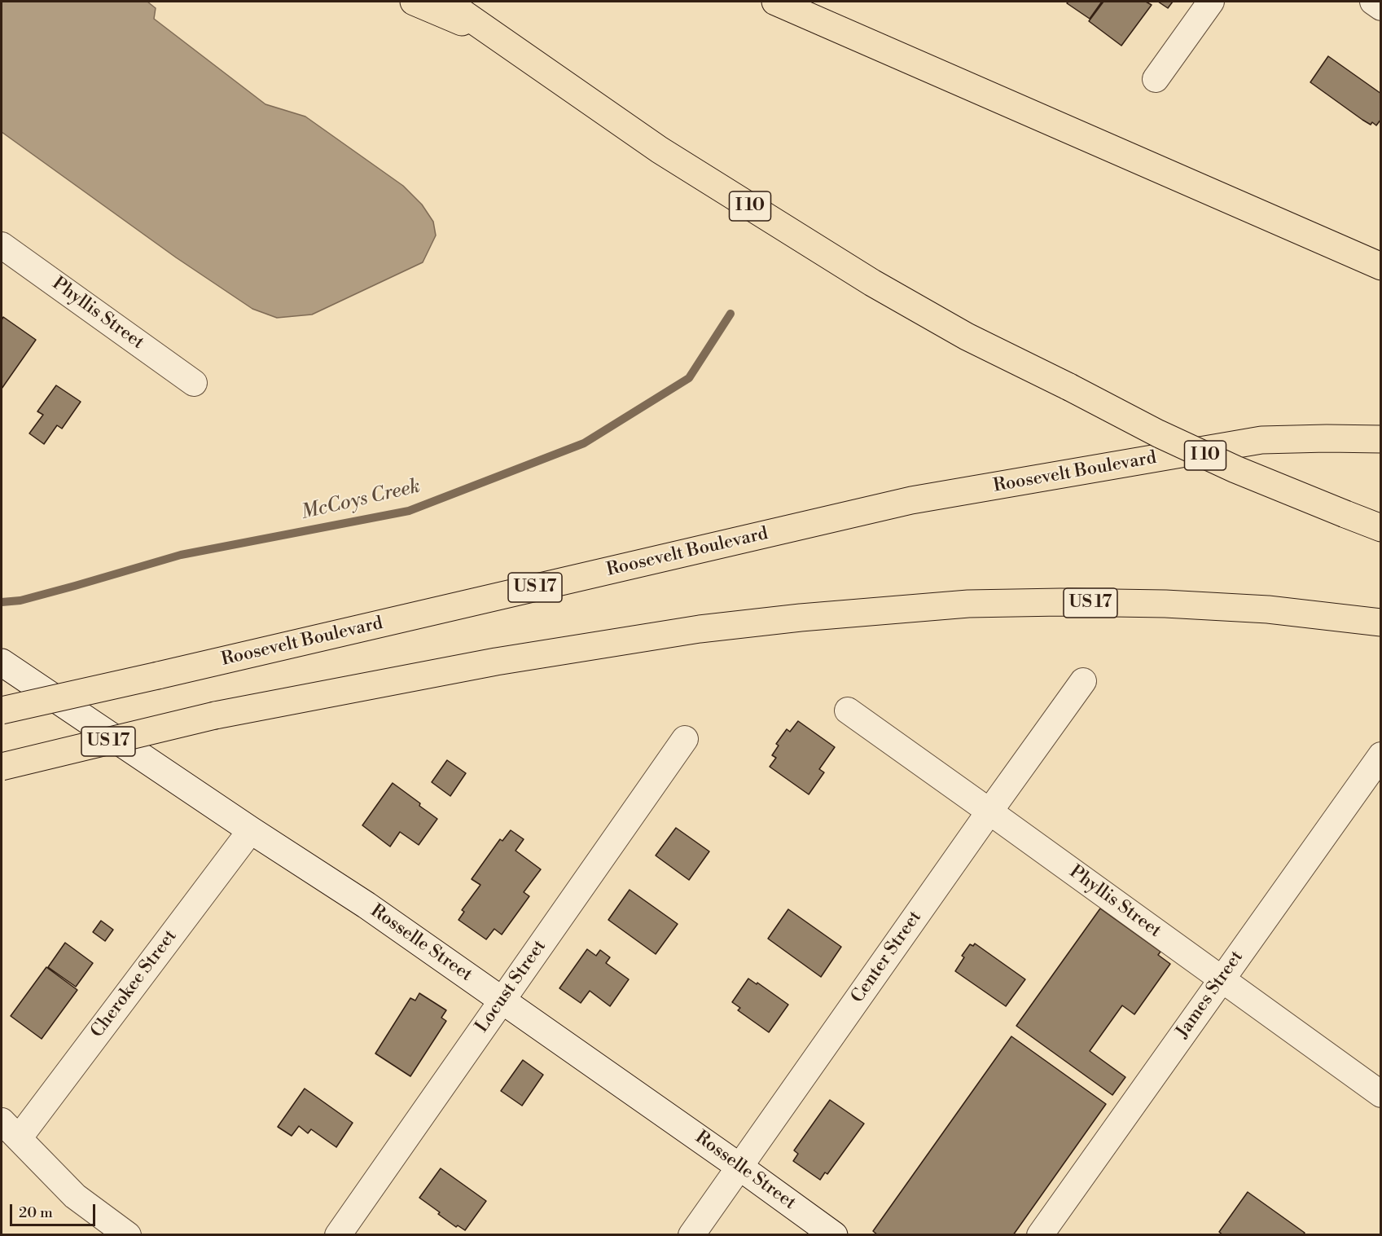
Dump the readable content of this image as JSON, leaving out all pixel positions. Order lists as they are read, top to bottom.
{
  "streets": {
    "highway": ["I 10", "Roosevelt Boulevard", "US 17"],
    "street": [
      "Phyllis Street",
      "Rosselle Street",
      "Center Street",
      "Cherokee Street",
      "Locust Street",
      "James Street"
    ]
  },
  "crossings": [
    ["Phyllis Street", "Center Street"],
    ["Phyllis Street", "James Street"],
    ["Rosselle Street", "Center Street"],
    ["Rosselle Street", "Cherokee Street"],
    ["Rosselle Street", "Locust Street"]
  ],
  "water": ["McCoys Creek"],
  "scale_bar": "20 m"
}
